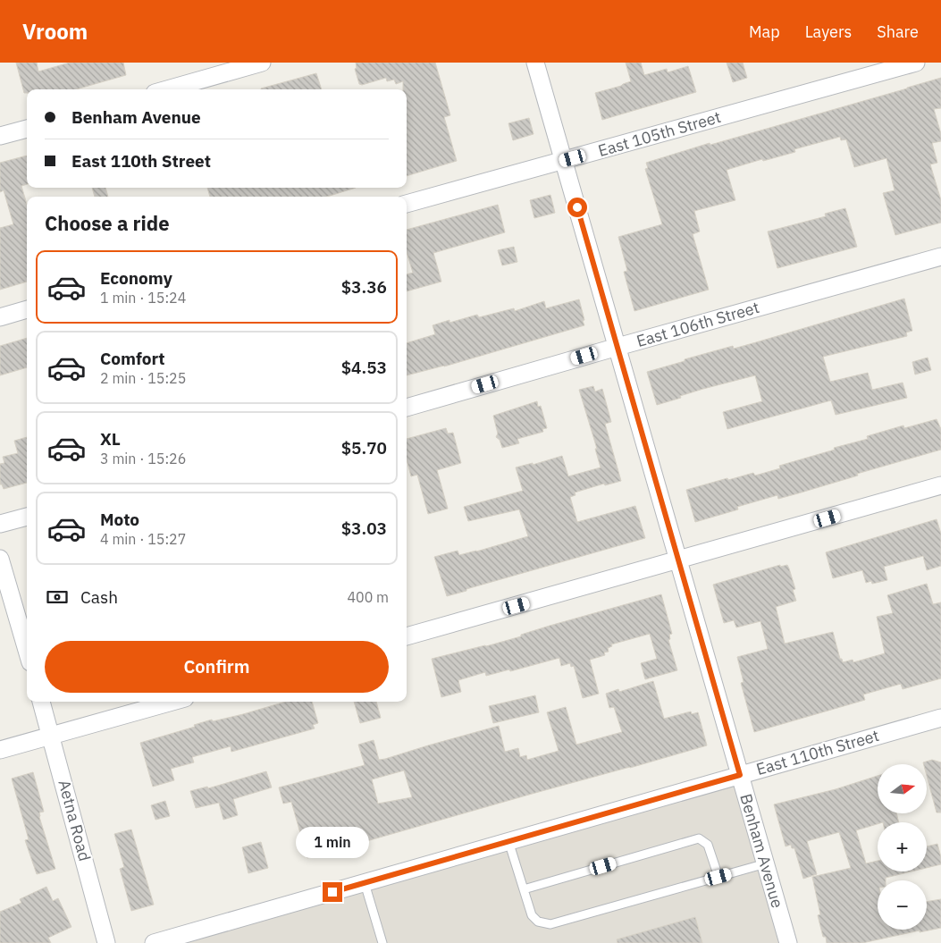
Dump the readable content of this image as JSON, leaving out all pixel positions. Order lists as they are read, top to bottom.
{
  "streets": {
    "street": [
      "East 105th Street",
      "East 106th Street",
      "East 110th Street",
      "Aetna Road",
      "Benham Avenue"
    ]
  },
  "crossings": [
    ["East 105th Street", "Benham Avenue"],
    ["East 106th Street", "Benham Avenue"],
    ["East 110th Street", "Benham Avenue"]
  ],
  "north": "right",
  "page": {
    "header": "Vroom",
    "nav": ["Map", "Layers", "Share"],
    "banner": ["Benham Avenue", "East 110th Street"],
    "heading": "Choose a ride",
    "list": [
      {
        "name": "Economy",
        "note": "1 min · 15:24",
        "value": "$3.36"
      },
      {
        "name": "Comfort",
        "note": "2 min · 15:25",
        "value": "$4.53"
      },
      {
        "name": "XL",
        "note": "3 min · 15:26",
        "value": "$5.70"
      },
      {
        "name": "Moto",
        "note": "4 min · 15:27",
        "value": "$3.03"
      }
    ],
    "pay": ["Cash", "400 m"],
    "buttons": "Confirm",
    "map_buttons": ["+", "−"],
    "bubble": "1 min"
  }
}
